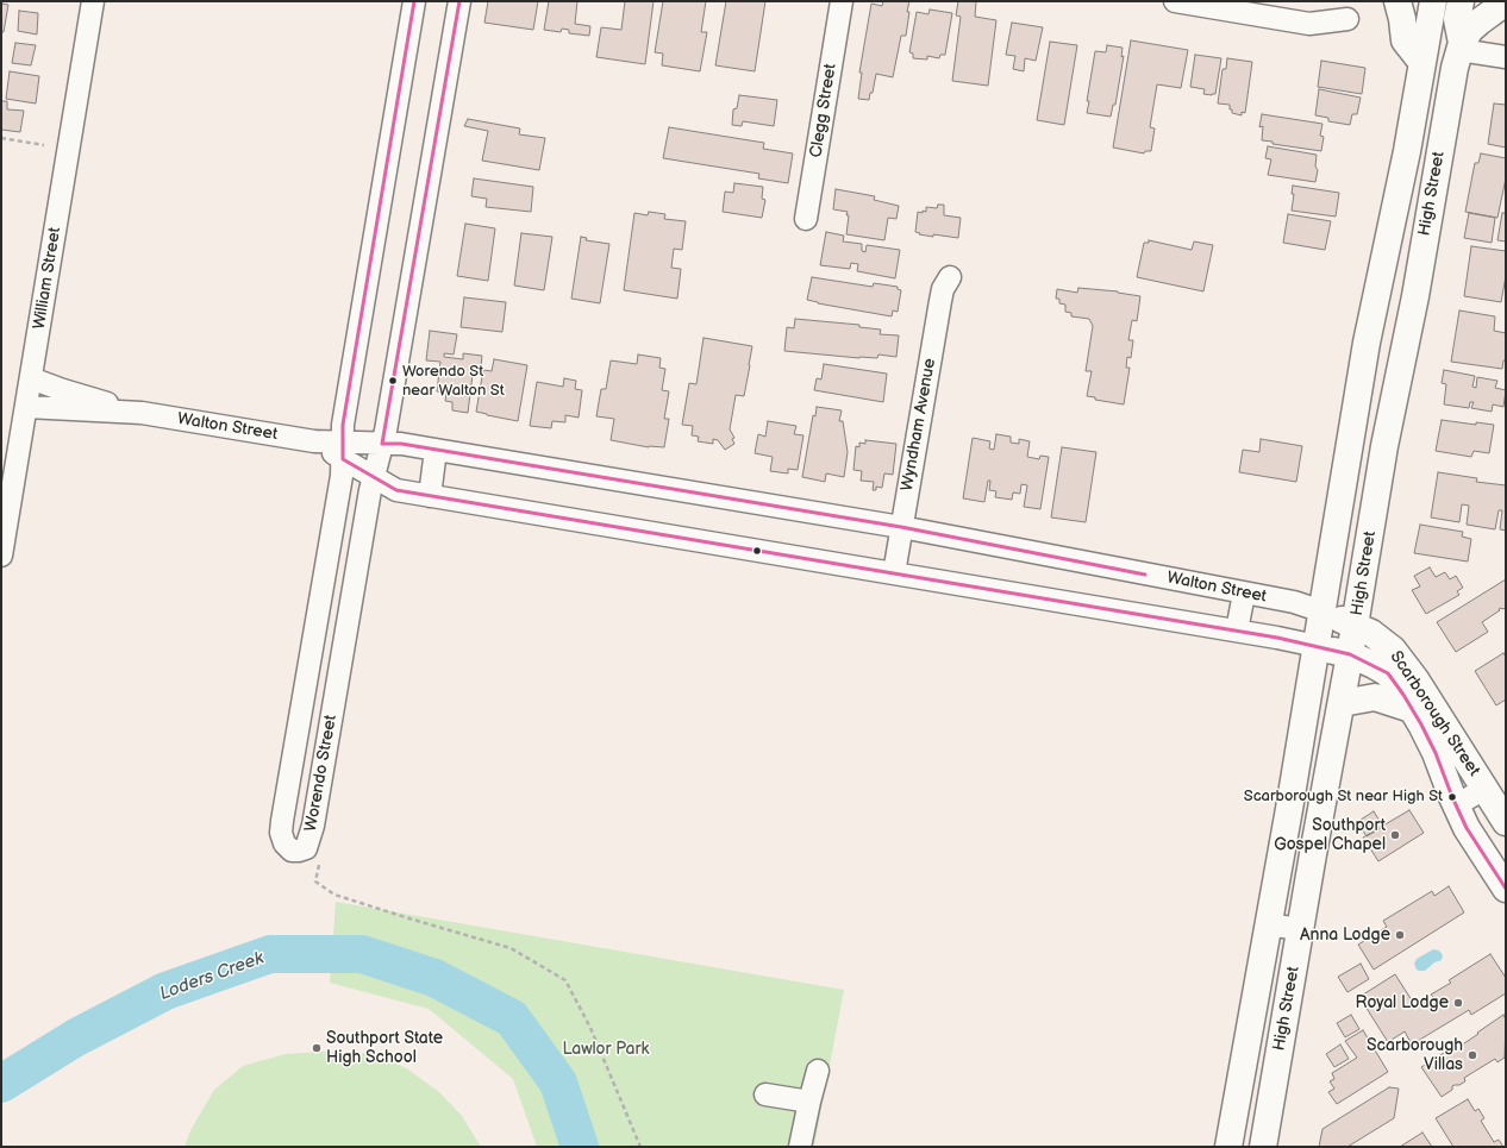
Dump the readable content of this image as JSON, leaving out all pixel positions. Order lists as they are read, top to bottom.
{
  "streets": {
    "main road": ["High Street", "Scarborough Street"],
    "street": [
      "Clegg Street",
      "William Street",
      "Wyndham Avenue",
      "Walton Street",
      "Worendo Street"
    ]
  },
  "crossings": [
    ["High Street", "Walton Street"],
    ["High Street", "Scarborough Street"],
    ["William Street", "Walton Street"],
    ["Wyndham Avenue", "Walton Street"],
    ["Walton Street", "Scarborough Street"],
    ["Walton Street", "Worendo Street"]
  ],
  "water": ["Loders Creek"],
  "parks": ["Lawlor Park"],
  "places": [
    "Worendo St near Walton St",
    "Scarborough St near High St",
    "Southport Gospel Chapel",
    "Anna Lodge",
    "Royal Lodge",
    "Southport State High School",
    "Scarborough Villas"
  ]
}
